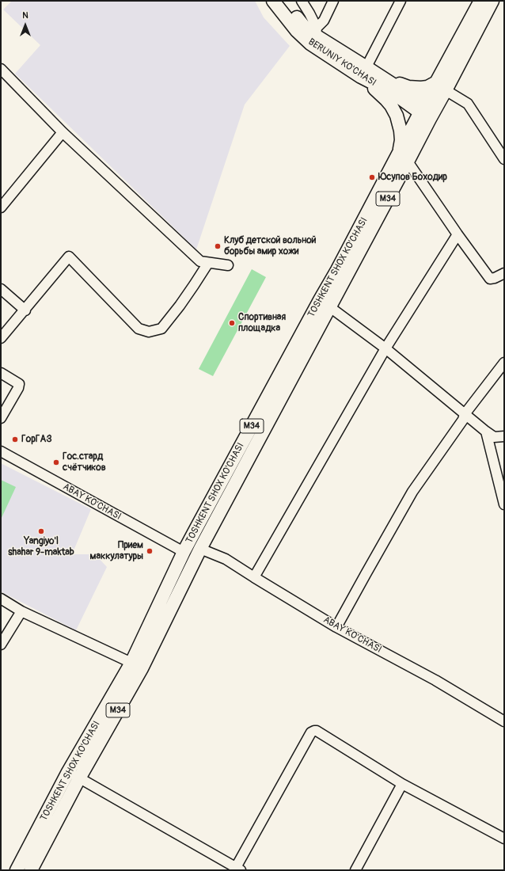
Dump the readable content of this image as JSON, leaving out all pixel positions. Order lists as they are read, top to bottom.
{
  "streets": {
    "main road": ["BERUNIY KO'CHASI", "M34", "TOSHKENT SHOX KO'CHASI"],
    "street": ["ABAY KO'CHASI"]
  },
  "crossings": [
    ["BERUNIY KO'CHASI", "TOSHKENT SHOX KO'CHASI"],
    ["M34", "TOSHKENT SHOX KO'CHASI"],
    ["M34", "ABAY KO'CHASI"],
    ["TOSHKENT SHOX KO'CHASI", "ABAY KO'CHASI"]
  ],
  "places": [
    "Юсупов Боходир",
    "Клуб детской вольной борьбы амир хожи",
    "Спортивная площадка",
    "ГорГАЗ",
    "Гос.стард счётчиков",
    "Yangiyo'l shahar 9-maktab",
    "Прием маккулатуры"
  ],
  "north": "top"
}
